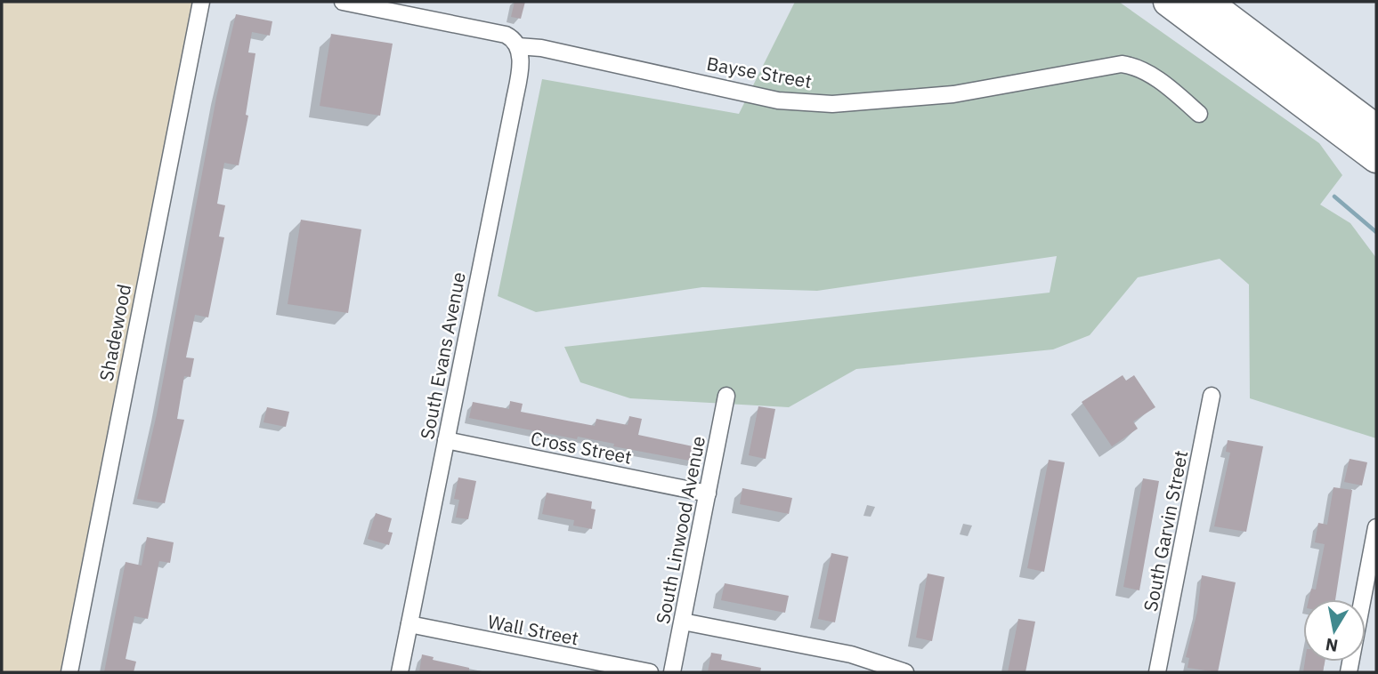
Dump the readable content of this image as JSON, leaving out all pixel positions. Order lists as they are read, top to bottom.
{
  "streets": {
    "street": [
      "Bayse Street",
      "Shadewood",
      "South Evans Avenue",
      "Cross Street",
      "South Linwood Avenue",
      "South Garvin Street",
      "Wall Street"
    ]
  },
  "crossings": [
    ["Bayse Street", "South Evans Avenue"],
    ["South Evans Avenue", "Cross Street"],
    ["South Evans Avenue", "Wall Street"],
    ["Cross Street", "South Linwood Avenue"]
  ],
  "north": "bottom"
}
